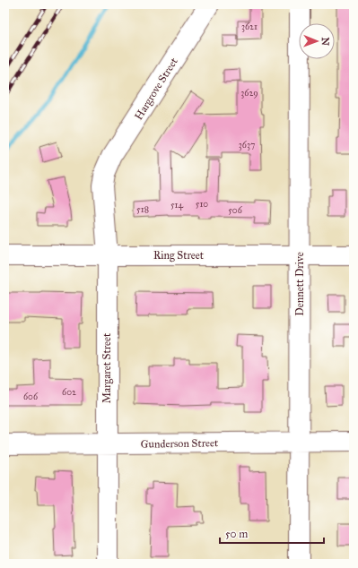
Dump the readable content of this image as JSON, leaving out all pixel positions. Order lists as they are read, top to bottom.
{
  "streets": {
    "street": [
      "Hargrove Street",
      "Ring Street",
      "Dennett Drive",
      "Margaret Street",
      "Gunderson Street"
    ]
  },
  "crossings": [
    ["Hargrove Street", "Margaret Street"],
    ["Ring Street", "Dennett Drive"],
    ["Ring Street", "Margaret Street"],
    ["Dennett Drive", "Gunderson Street"],
    ["Margaret Street", "Gunderson Street"]
  ],
  "house_numbers": [
    "3621",
    "3629",
    "3637",
    "510",
    "514",
    "518",
    "506",
    "602",
    "606"
  ],
  "scale_bar": "50 m",
  "north": "right"
}
